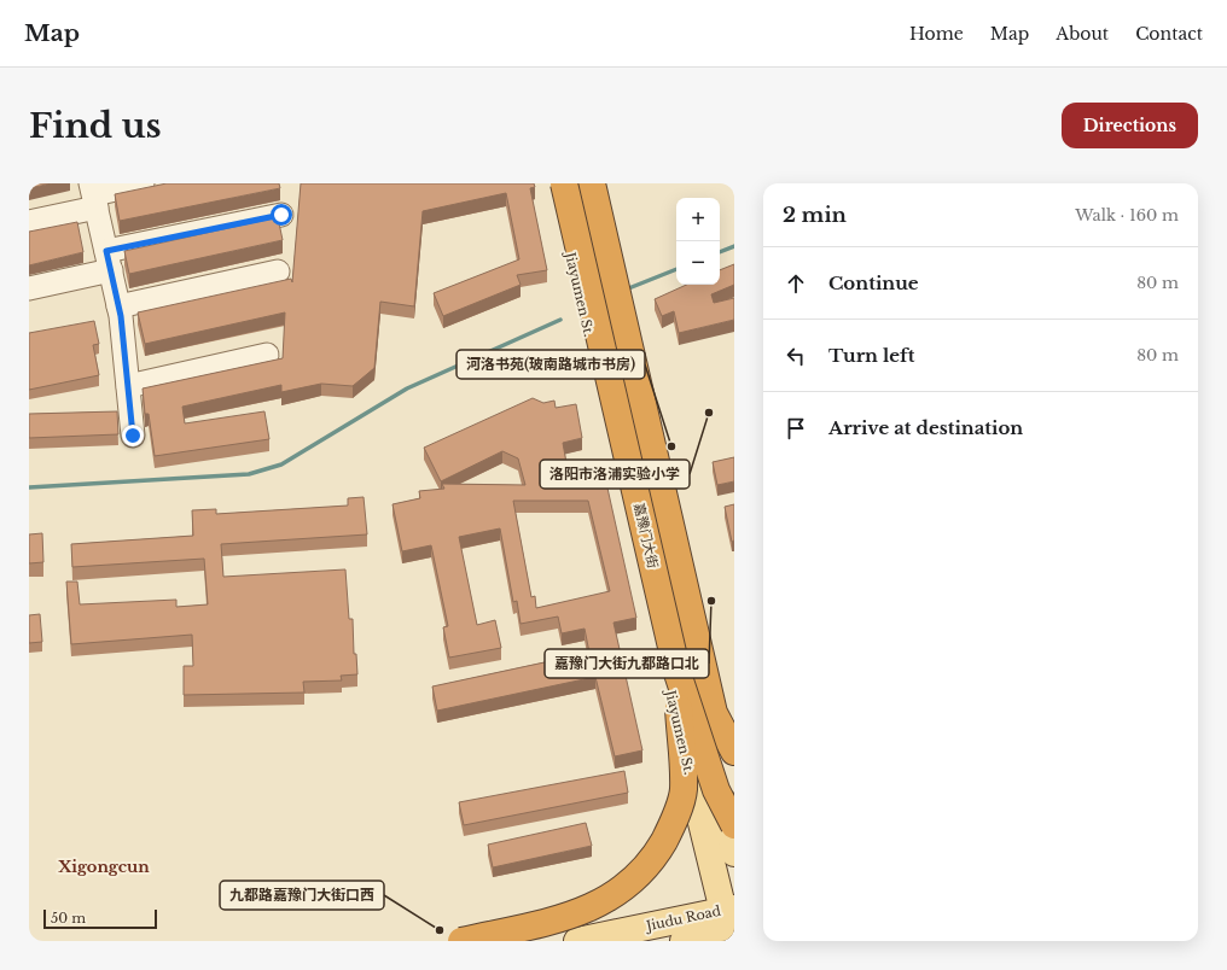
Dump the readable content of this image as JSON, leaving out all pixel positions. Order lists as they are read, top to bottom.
{
  "streets": {
    "highway": ["嘉豫门大街"],
    "main road": ["Jiayumen St.", "Jiudu Road"]
  },
  "crossings": [
    ["Jiayumen St.", "嘉豫门大街"],
    ["Jiayumen St.", "Jiudu Road"]
  ],
  "districts": ["Xigongcun"],
  "places": [
    "洛阳市洛浦实验小学",
    "河洛书苑(玻南路城市书房)",
    "嘉豫门大街九都路口北",
    "九都路嘉豫门大街口西"
  ],
  "scale_bar": "50 m",
  "page": {
    "header": "Map",
    "nav": [
      "Home",
      "Map",
      "About",
      "Contact"
    ],
    "buttons": "Directions",
    "title": "Find us",
    "heading": ["2 min", "Walk · 160 m"],
    "map_buttons": ["+", "−"],
    "list": [
      ["Continue", "80 m"],
      ["Turn left", "80 m"],
      "Arrive at destination"
    ],
    "scale": "50 m"
  }
}
